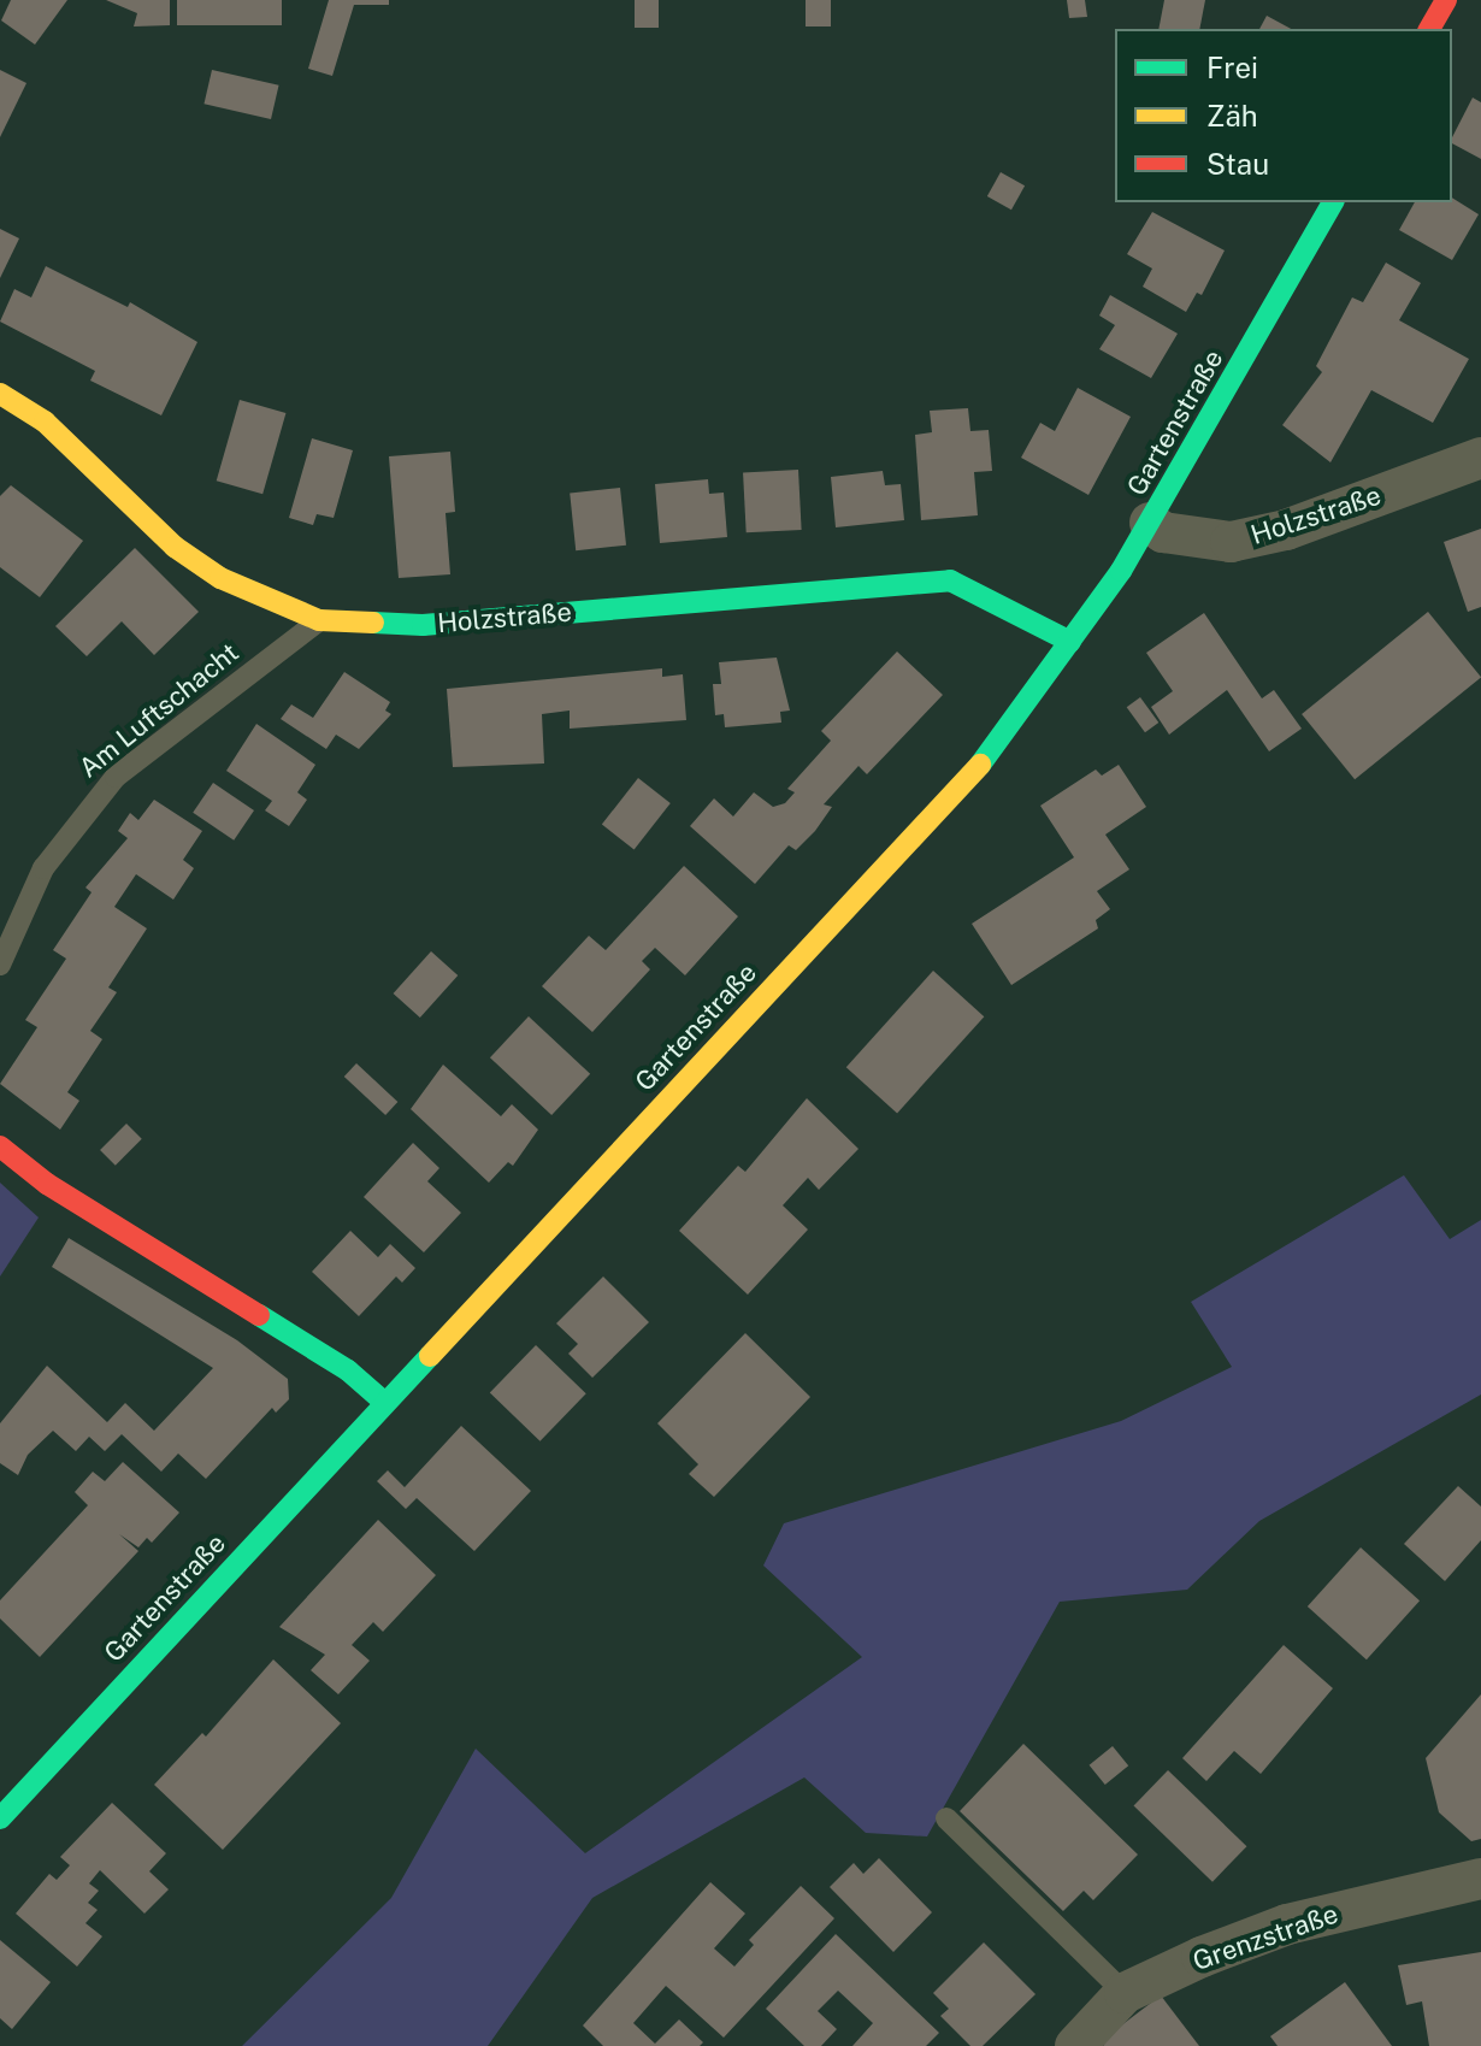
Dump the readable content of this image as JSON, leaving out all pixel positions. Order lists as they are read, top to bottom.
{
  "streets": {
    "street": ["Gartenstraße", "Holzstraße", "Grenzstraße"],
    "lane": ["Am Luftschacht"]
  },
  "crossings": [
    ["Gartenstraße", "Holzstraße"],
    ["Holzstraße", "Am Luftschacht"]
  ],
  "legend": ["Frei", "Zäh", "Stau"]
}
